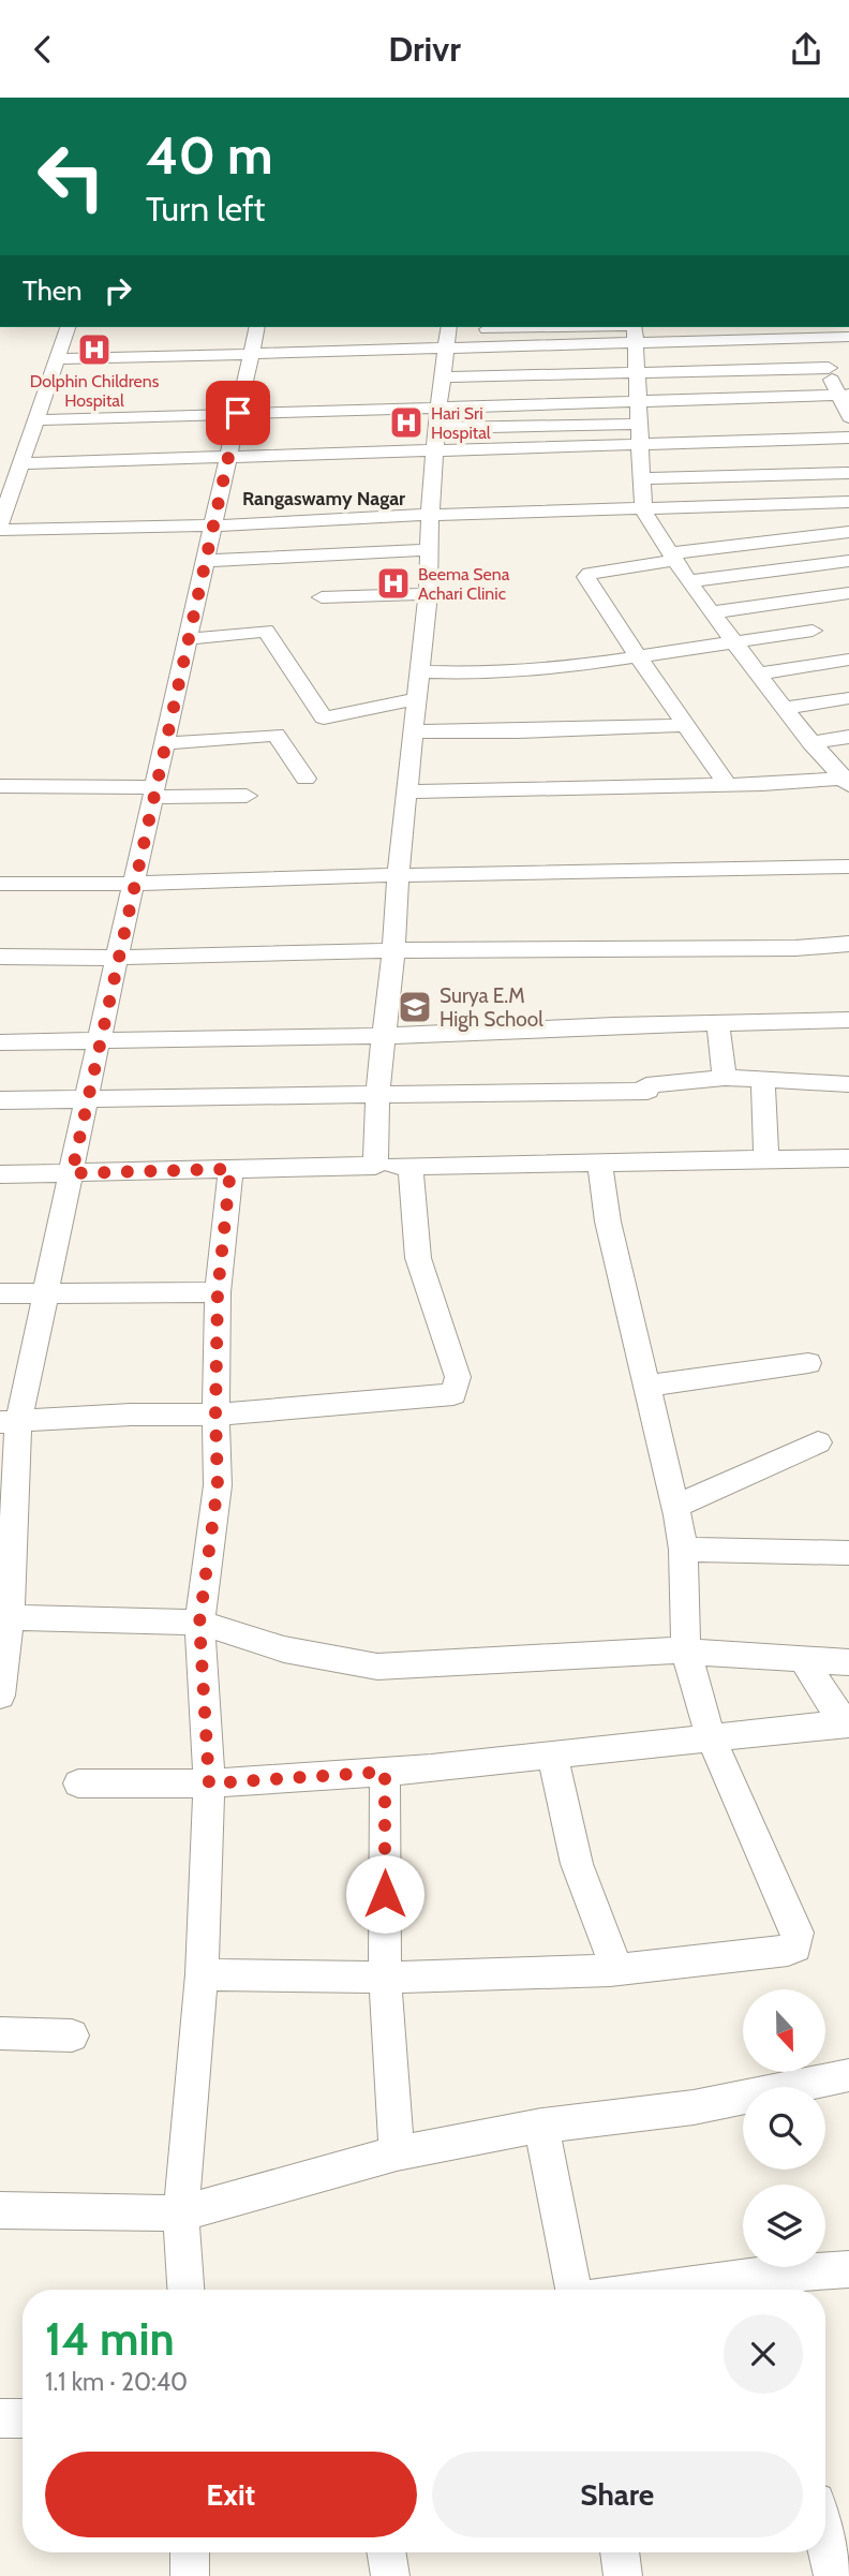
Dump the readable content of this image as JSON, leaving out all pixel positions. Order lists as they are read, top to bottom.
{
  "districts": ["Rangaswamy Nagar"],
  "places": {
    "hospital": ["Dolphin Childrens Hospital", "Hari Sri Hospital", "Beema Sena Achari Clinic"],
    "school or university": ["Surya E.M High School"]
  },
  "north": "bottom",
  "page": {
    "header": "Drivr",
    "turn": ["40 m", "Turn left"],
    "then": "Then",
    "heading": ["14 min", "1.1 km · 20:40"],
    "buttons": ["Exit", "Share"]
  }
}
